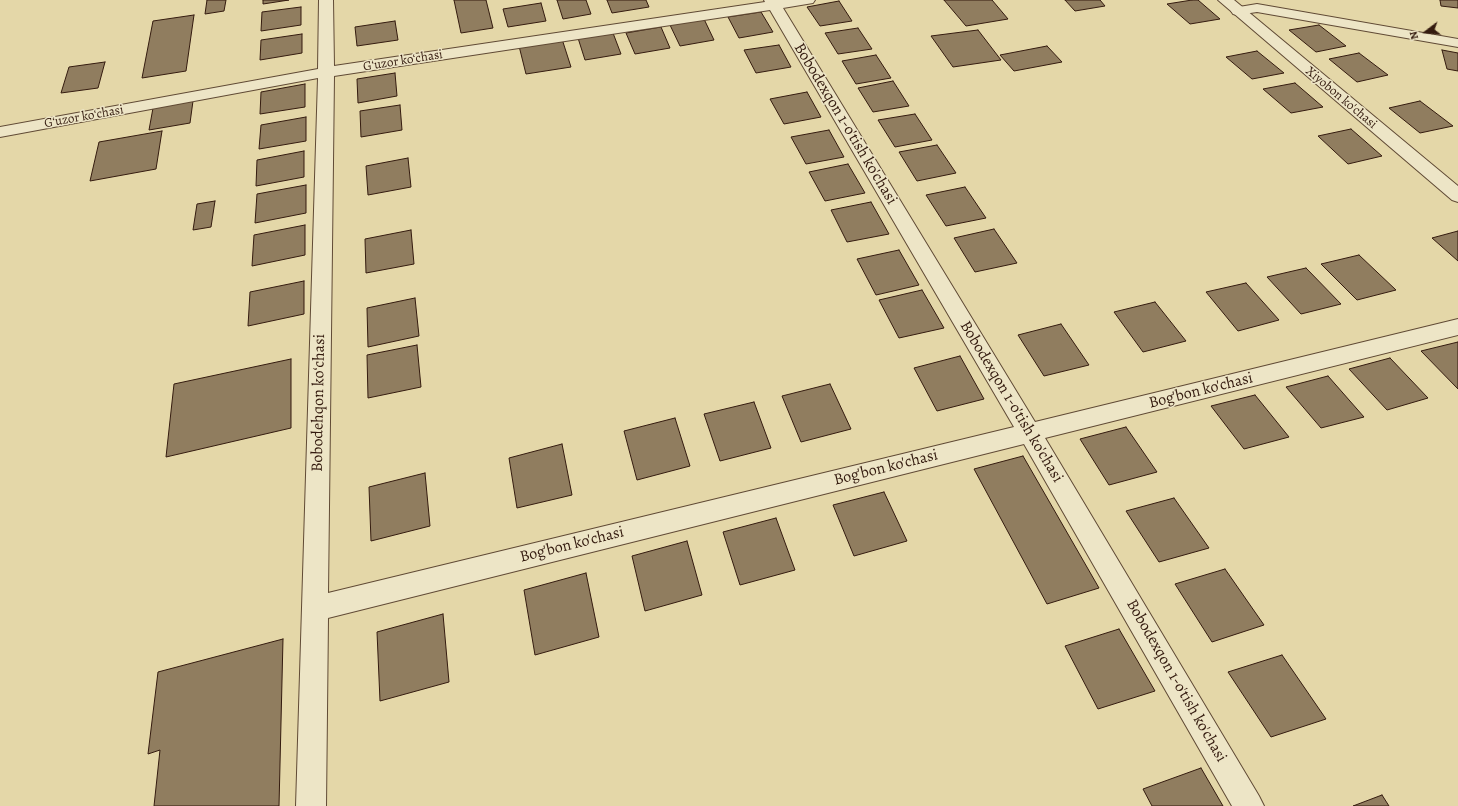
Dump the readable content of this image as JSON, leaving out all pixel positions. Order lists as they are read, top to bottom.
{
  "streets": {
    "street": [
      "Gʻuzor koʻchasi",
      "Xiyobon ko'chasi",
      "Bobodexqon 1-o'tish ko'chasi",
      "Bog'bon ko'chasi",
      "Bobodehqon koʻchasi"
    ]
  },
  "crossings": [
    ["Gʻuzor koʻchasi", "Bobodexqon 1-o'tish ko'chasi"],
    ["Gʻuzor koʻchasi", "Bobodehqon koʻchasi"],
    ["Bobodexqon 1-o'tish ko'chasi", "Bog'bon ko'chasi"],
    ["Bog'bon ko'chasi", "Bobodehqon koʻchasi"]
  ],
  "north": "left"
}
